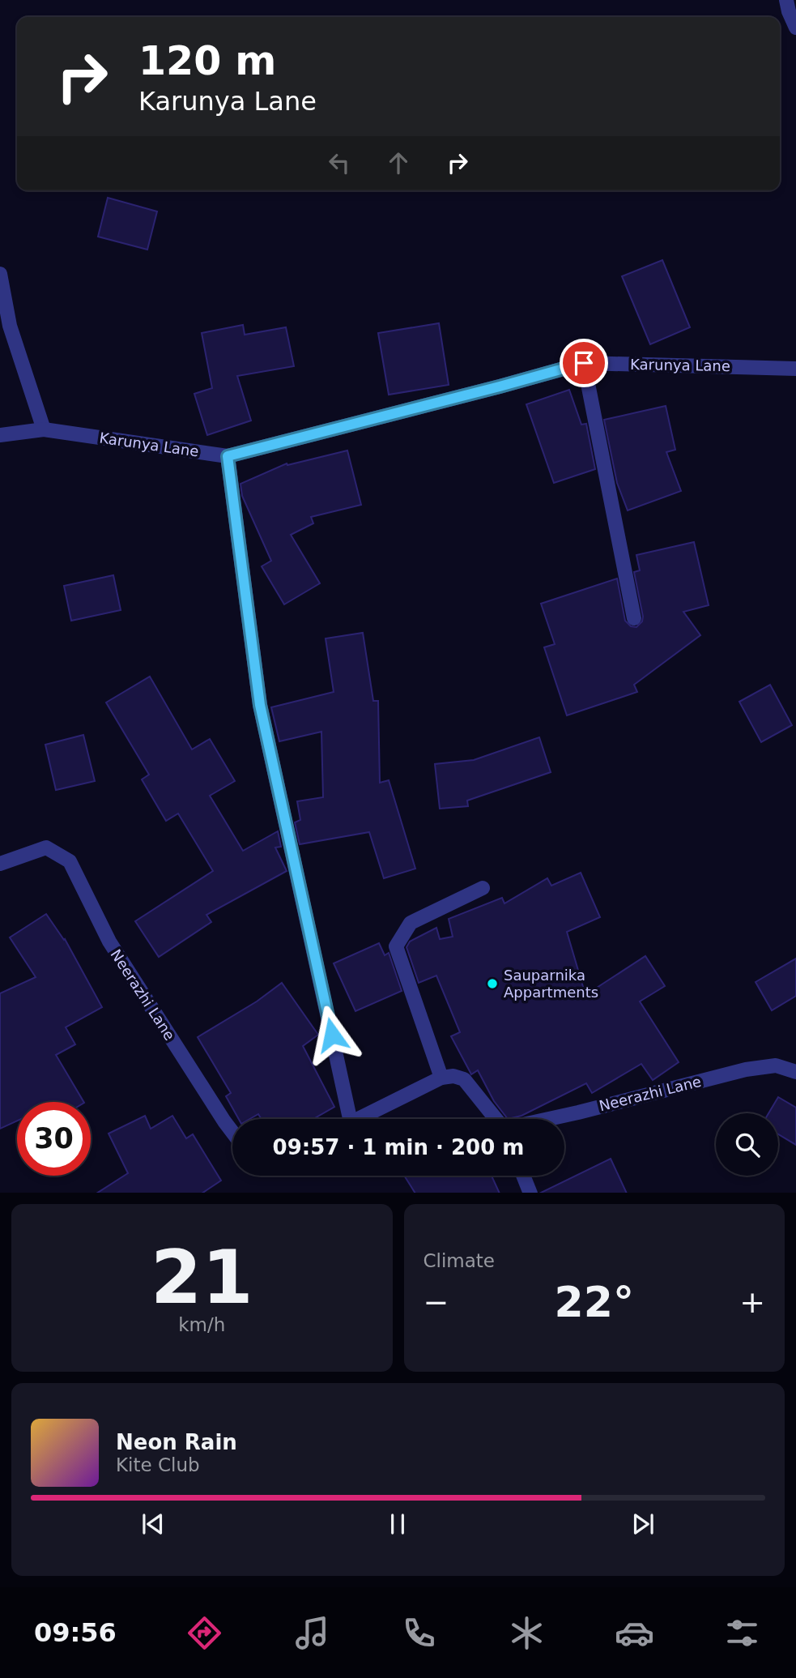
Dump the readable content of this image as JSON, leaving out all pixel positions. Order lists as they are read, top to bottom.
{
  "streets": {
    "street": ["Karunya Lane", "Neerazhi Lane"]
  },
  "places": ["Sauparnika Appartments"],
  "page": {
    "turn": ["120 m", "Karunya Lane"],
    "limit": "30",
    "trip": "09:57 · 1 min · 200 m",
    "tile": [
      ["21", "km/h"],
      "Climate"
    ],
    "heat": ["−", "22°", "+"],
    "song": ["Neon Rain", "Kite Club"],
    "tabs": "09:56"
  }
}
